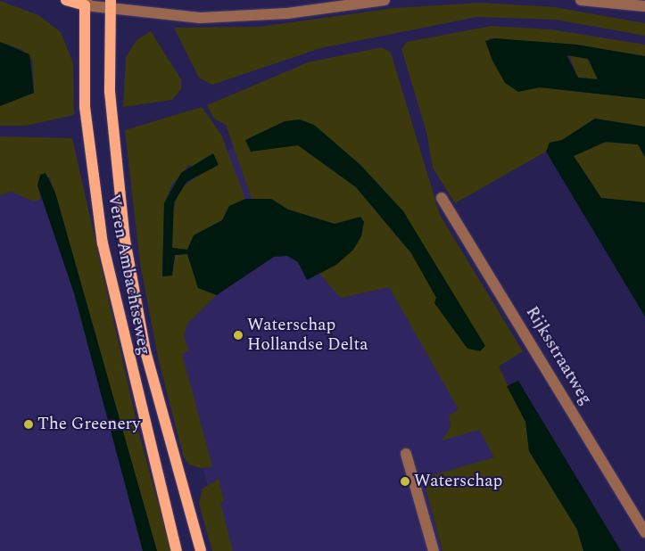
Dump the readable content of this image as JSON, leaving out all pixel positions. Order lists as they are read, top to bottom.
{
  "streets": {
    "main road": ["Veren Ambachtseweg"],
    "street": ["Rijksstraatweg"]
  },
  "places": ["Waterschap Hollandse Delta", "The Greenery", "Waterschap"]
}
